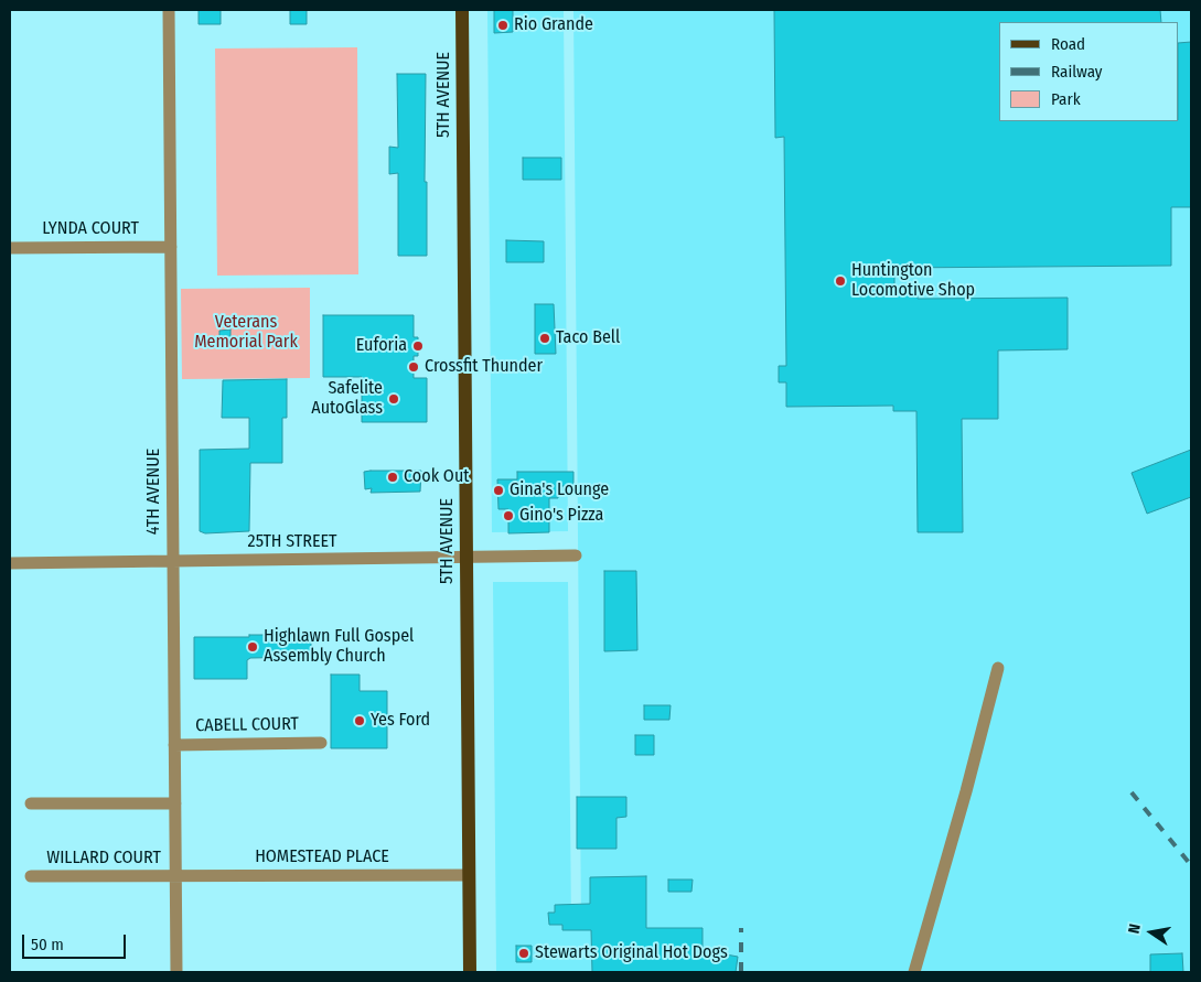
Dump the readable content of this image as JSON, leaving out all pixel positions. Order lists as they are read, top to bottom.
{
  "streets": {
    "main road": ["5TH AVENUE"],
    "street": [
      "LYNDA COURT",
      "4TH AVENUE",
      "25TH STREET",
      "CABELL COURT",
      "HOMESTEAD PLACE",
      "WILLARD COURT"
    ]
  },
  "crossings": [
    ["5TH AVENUE", "25TH STREET"],
    ["5TH AVENUE", "HOMESTEAD PLACE"],
    ["LYNDA COURT", "4TH AVENUE"],
    ["4TH AVENUE", "25TH STREET"],
    ["4TH AVENUE", "CABELL COURT"],
    ["4TH AVENUE", "HOMESTEAD PLACE"],
    ["4TH AVENUE", "WILLARD COURT"],
    ["HOMESTEAD PLACE", "WILLARD COURT"]
  ],
  "parks": ["Veterans Memorial Park"],
  "places": [
    "Rio Grande",
    "Huntington Locomotive Shop",
    "Taco Bell",
    "Euforia",
    "Crossfit Thunder",
    "Safelite AutoGlass",
    "Cook Out",
    "Gina's Lounge",
    "Gino's Pizza",
    "Highlawn Full Gospel Assembly Church",
    "Yes Ford",
    "Stewarts Original Hot Dogs"
  ],
  "legend": ["Road", "Railway", "Park"],
  "scale_bar": "50 m",
  "north": "left"
}
